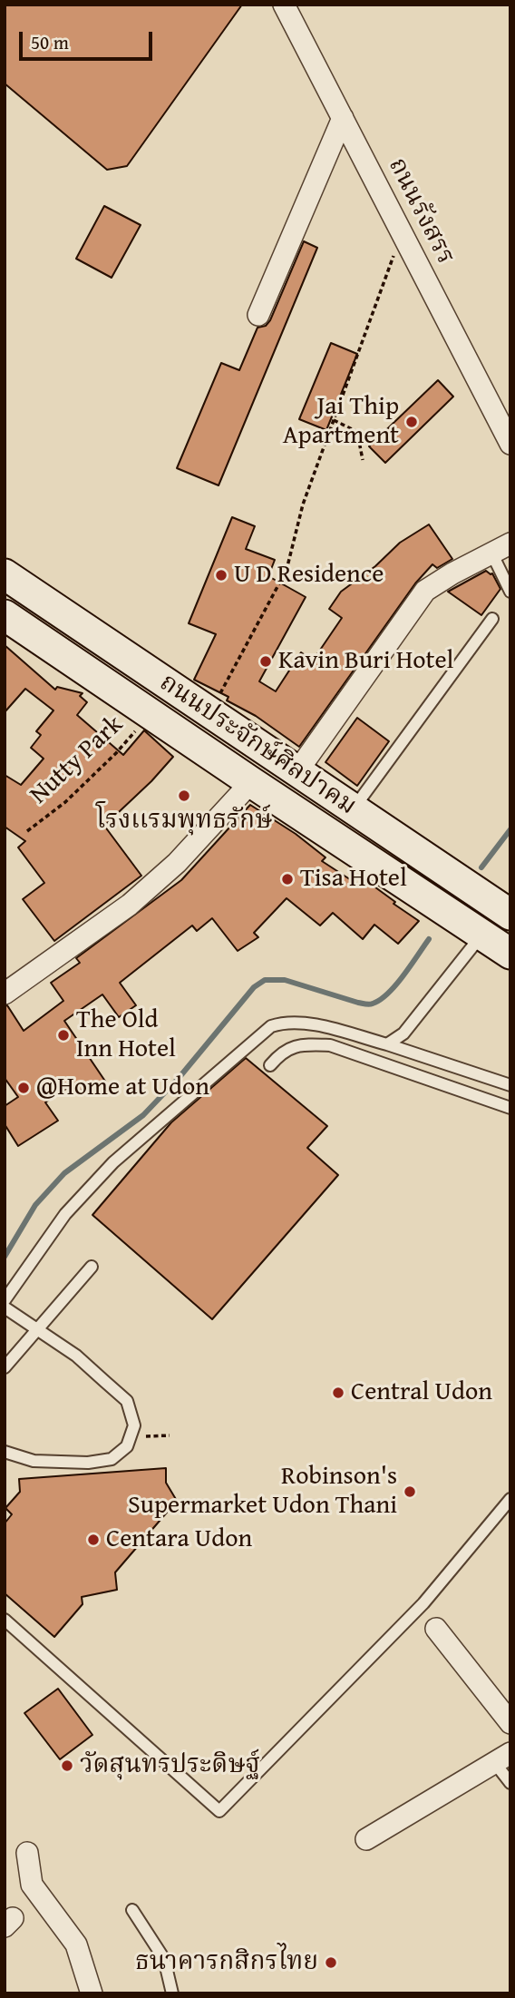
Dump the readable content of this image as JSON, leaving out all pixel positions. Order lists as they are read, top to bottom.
{
  "streets": {
    "street": ["ถนนรังสรร", "ถนนประจักษ์ศิลปาคม"],
    "path": ["Nutty Park"]
  },
  "crossings": [
    ["ถนนประจักษ์ศิลปาคม", "Nutty Park"]
  ],
  "places": [
    "Jai Thip Apartment",
    "U D Residence",
    "Kavin Buri Hotel",
    "โรงเเรมพุทธรักษ์",
    "Tisa Hotel",
    "The Old Inn Hotel",
    "@Home at Udon",
    "Central Udon",
    "Robinson's Supermarket Udon Thani",
    "Centara Udon",
    "วัดสุนทรประดิษฐ์",
    "ธนาคารกสิกรไทย"
  ],
  "scale_bar": "50 m"
}
